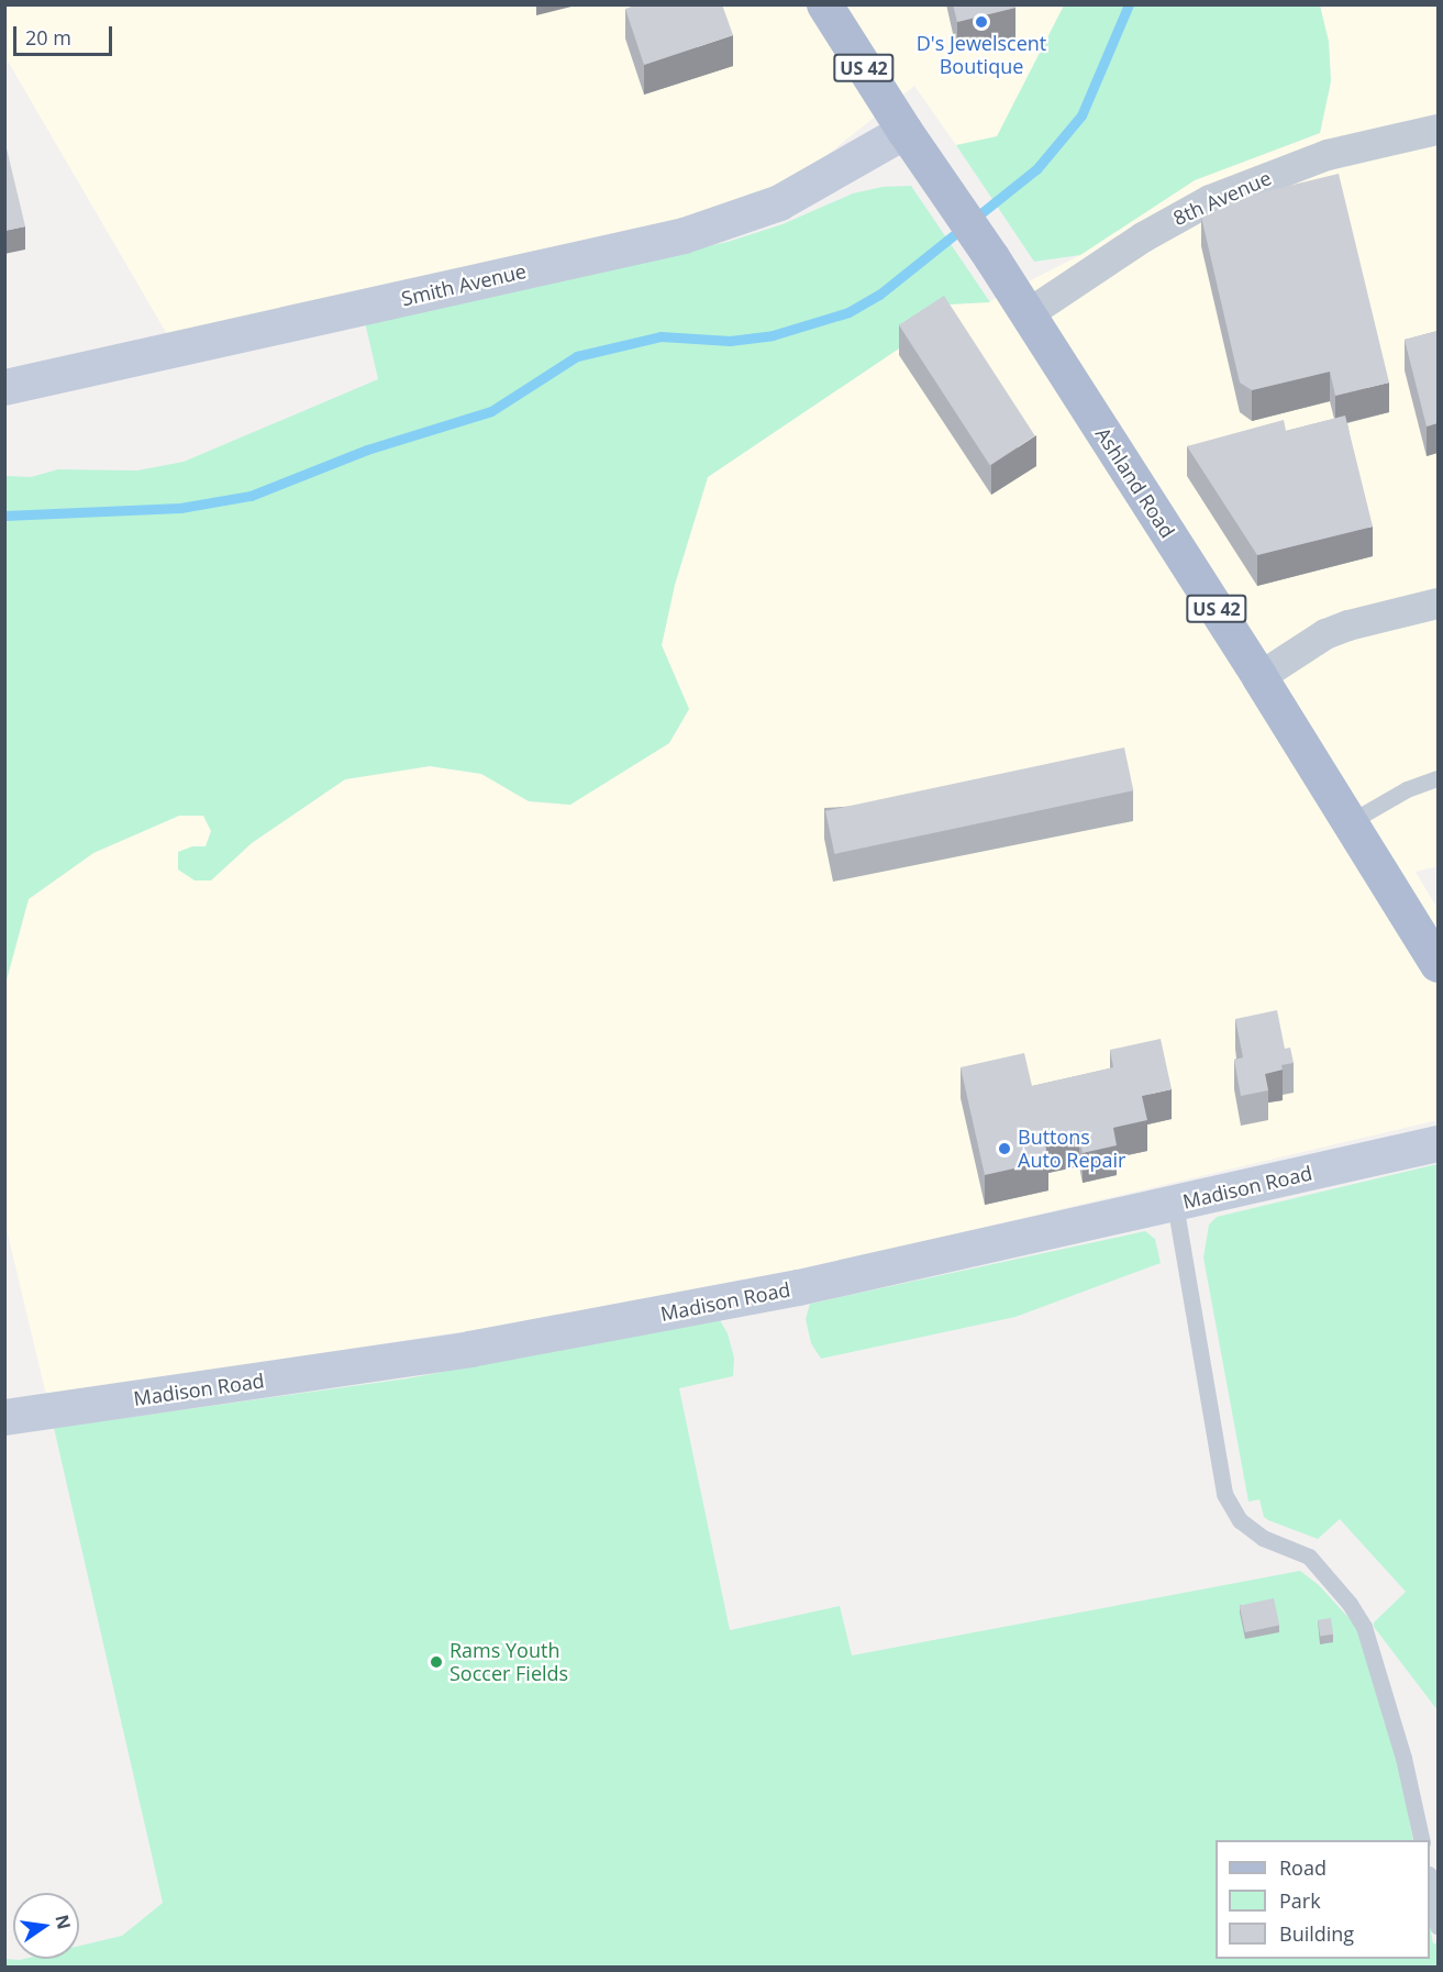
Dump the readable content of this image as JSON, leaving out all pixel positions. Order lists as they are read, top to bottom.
{
  "streets": {
    "main road": ["US 42", "Ashland Road"],
    "street": ["8th Avenue", "Smith Avenue", "Madison Road"]
  },
  "crossings": [
    ["8th Avenue", "Ashland Road"],
    ["Smith Avenue", "Ashland Road"]
  ],
  "places": ["D's Jewelscent Boutique", "Buttons Auto Repair", "Rams Youth Soccer Fields"],
  "legend": ["Road", "Park", "Building"],
  "scale_bar": "20 m",
  "north": "right"
}
